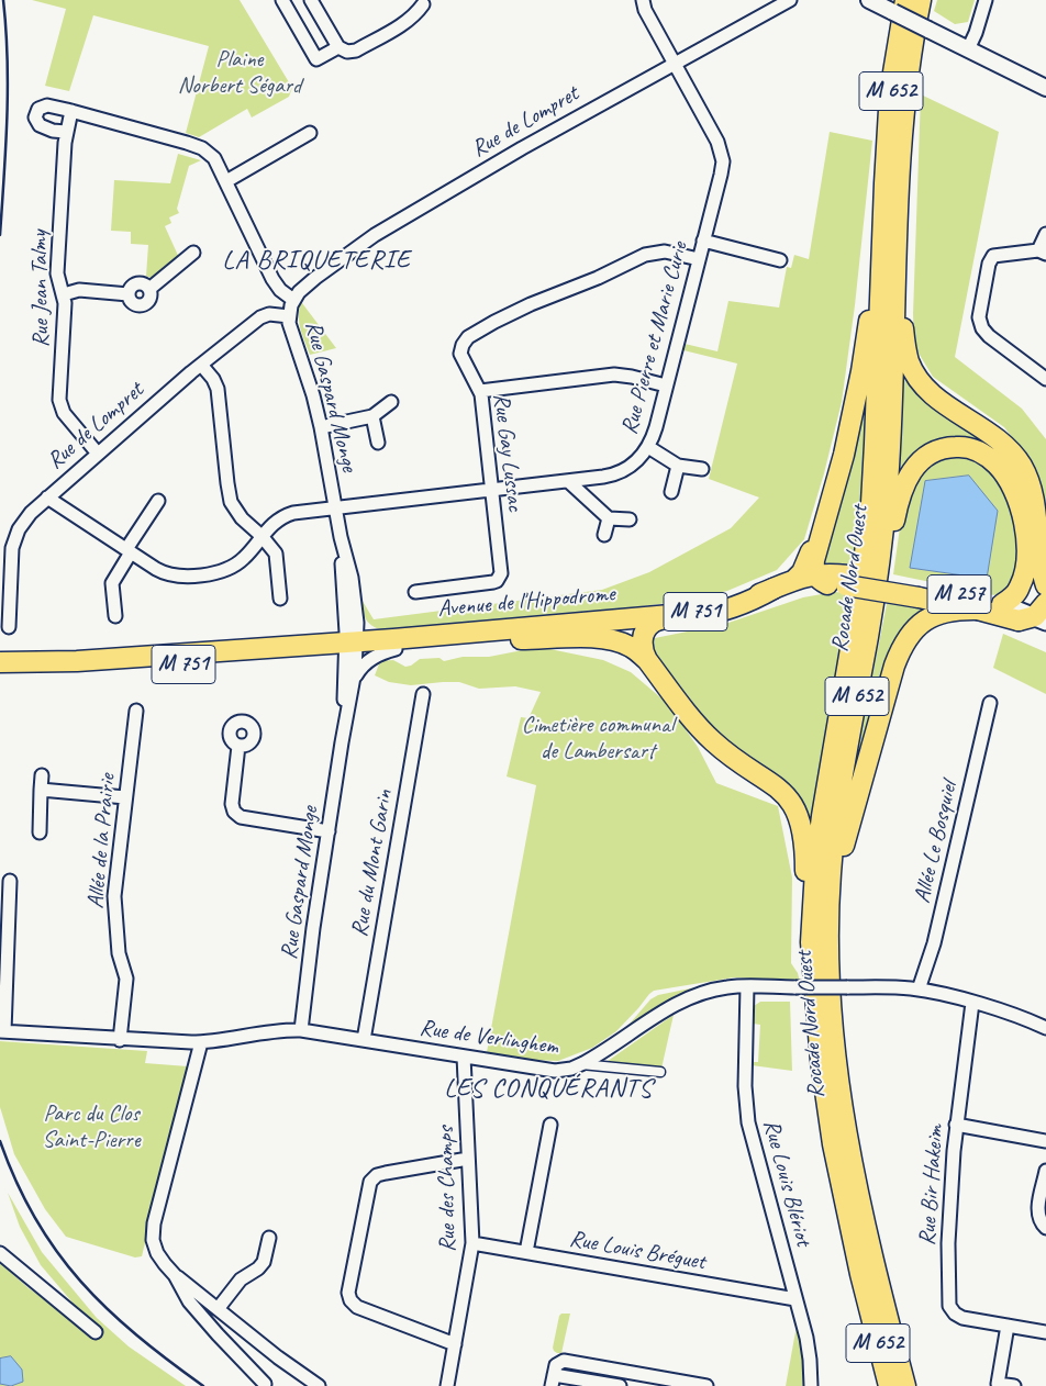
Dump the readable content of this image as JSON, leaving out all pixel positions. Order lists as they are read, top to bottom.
{
  "streets": {
    "main road": [
      "M 652",
      "Rocade Nord Ouest",
      "M 257",
      "Avenue de l'Hippodrome",
      "M 751"
    ],
    "street": [
      "Rue de Lompret",
      "Rue Jean Talmy",
      "Rue Pierre et Marie Curie",
      "Rue Gaspard Monge",
      "Rue Gay Lussac",
      "Allée de la Prairie",
      "Allée Le Bosquiel",
      "Rue du Mont Garin",
      "Rue de Verlinghem",
      "Rue Louis Blériot",
      "Rue Bir Hakeim",
      "Rue des Champs",
      "Rue Louis Bréguet"
    ]
  },
  "crossings": [
    ["Rue de Lompret", "Rue Jean Talmy"],
    ["Rue de Lompret", "Rue Pierre et Marie Curie"],
    ["Rue de Lompret", "Rue Gaspard Monge"],
    ["Rue Pierre et Marie Curie", "Rue Gaspard Monge"],
    ["Rue Pierre et Marie Curie", "Rue Gay Lussac"],
    ["Rue Gaspard Monge", "Avenue de l'Hippodrome"],
    ["Rue Gaspard Monge", "Rue de Verlinghem"],
    ["Allée de la Prairie", "Rue de Verlinghem"],
    ["Allée Le Bosquiel", "Rue de Verlinghem"],
    ["Rue du Mont Garin", "Rue de Verlinghem"],
    ["Rue de Verlinghem", "Rue Louis Blériot"],
    ["Rue de Verlinghem", "Rue Bir Hakeim"],
    ["Rue de Verlinghem", "Rue des Champs"],
    ["Rue Louis Blériot", "Rue Louis Bréguet"],
    ["Rue des Champs", "Rue Louis Bréguet"]
  ],
  "districts": ["LA BRIQUETERIE", "LES CONQUÉRANTS"],
  "parks": ["Plaine Norbert Ségard", "Cimetière communal de Lambersart", "Parc du Clos Saint-Pierre"]
}
